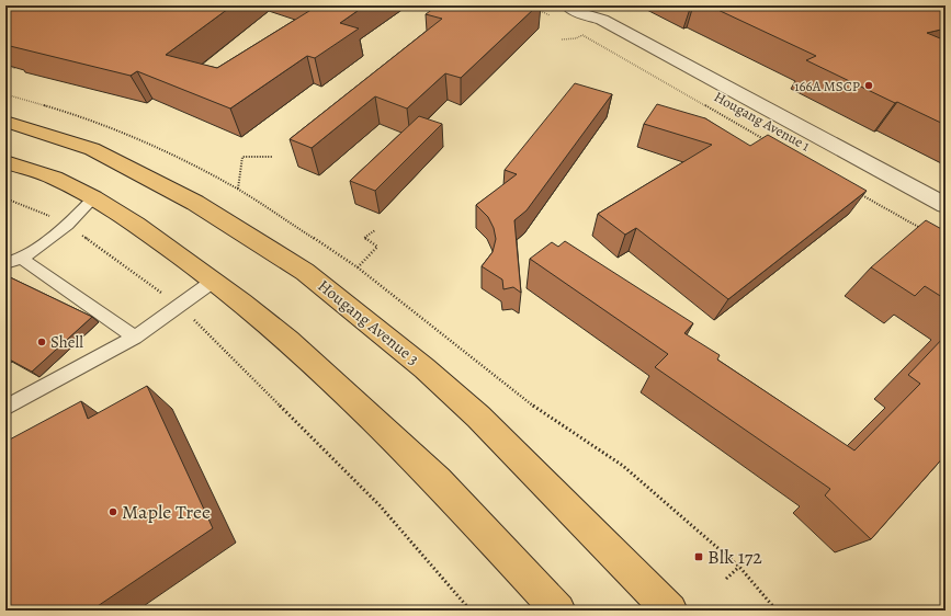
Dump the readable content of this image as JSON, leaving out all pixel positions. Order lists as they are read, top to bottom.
{
  "streets": {
    "highway": ["Hougang Avenue 3"],
    "street": ["Hougang Avenue 1"]
  },
  "places": {
    "other": ["166A MSCP", "Shell", "Maple Tree"],
    "transit": ["Blk 172"]
  }
}
